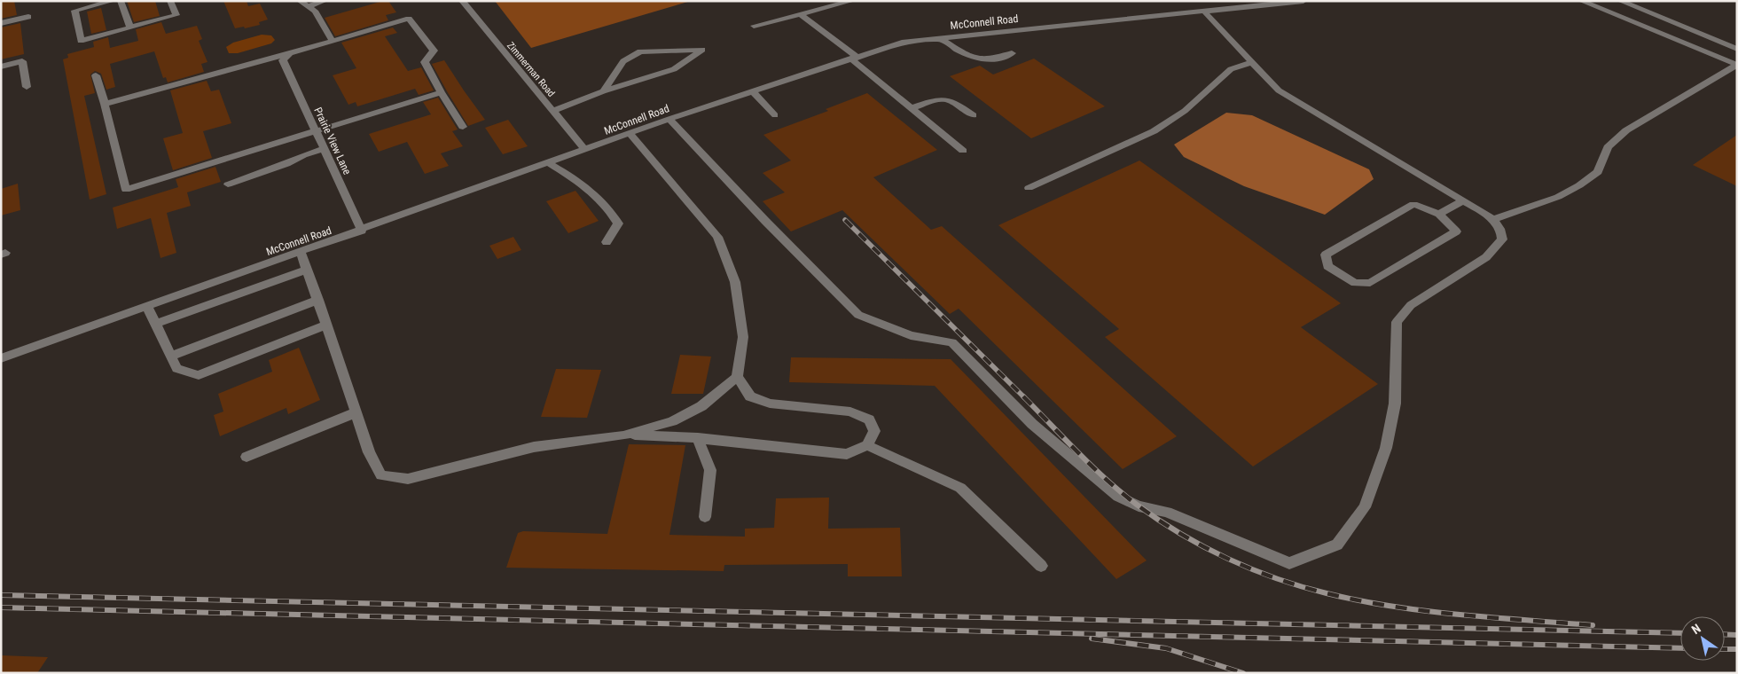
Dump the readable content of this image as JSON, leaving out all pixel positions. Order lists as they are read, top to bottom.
{
  "streets": {
    "street": ["McConnell Road", "Zimmerman Road", "Prairie View Lane"]
  },
  "crossings": [
    ["McConnell Road", "Zimmerman Road"],
    ["McConnell Road", "Prairie View Lane"]
  ],
  "north": "top left"
}
